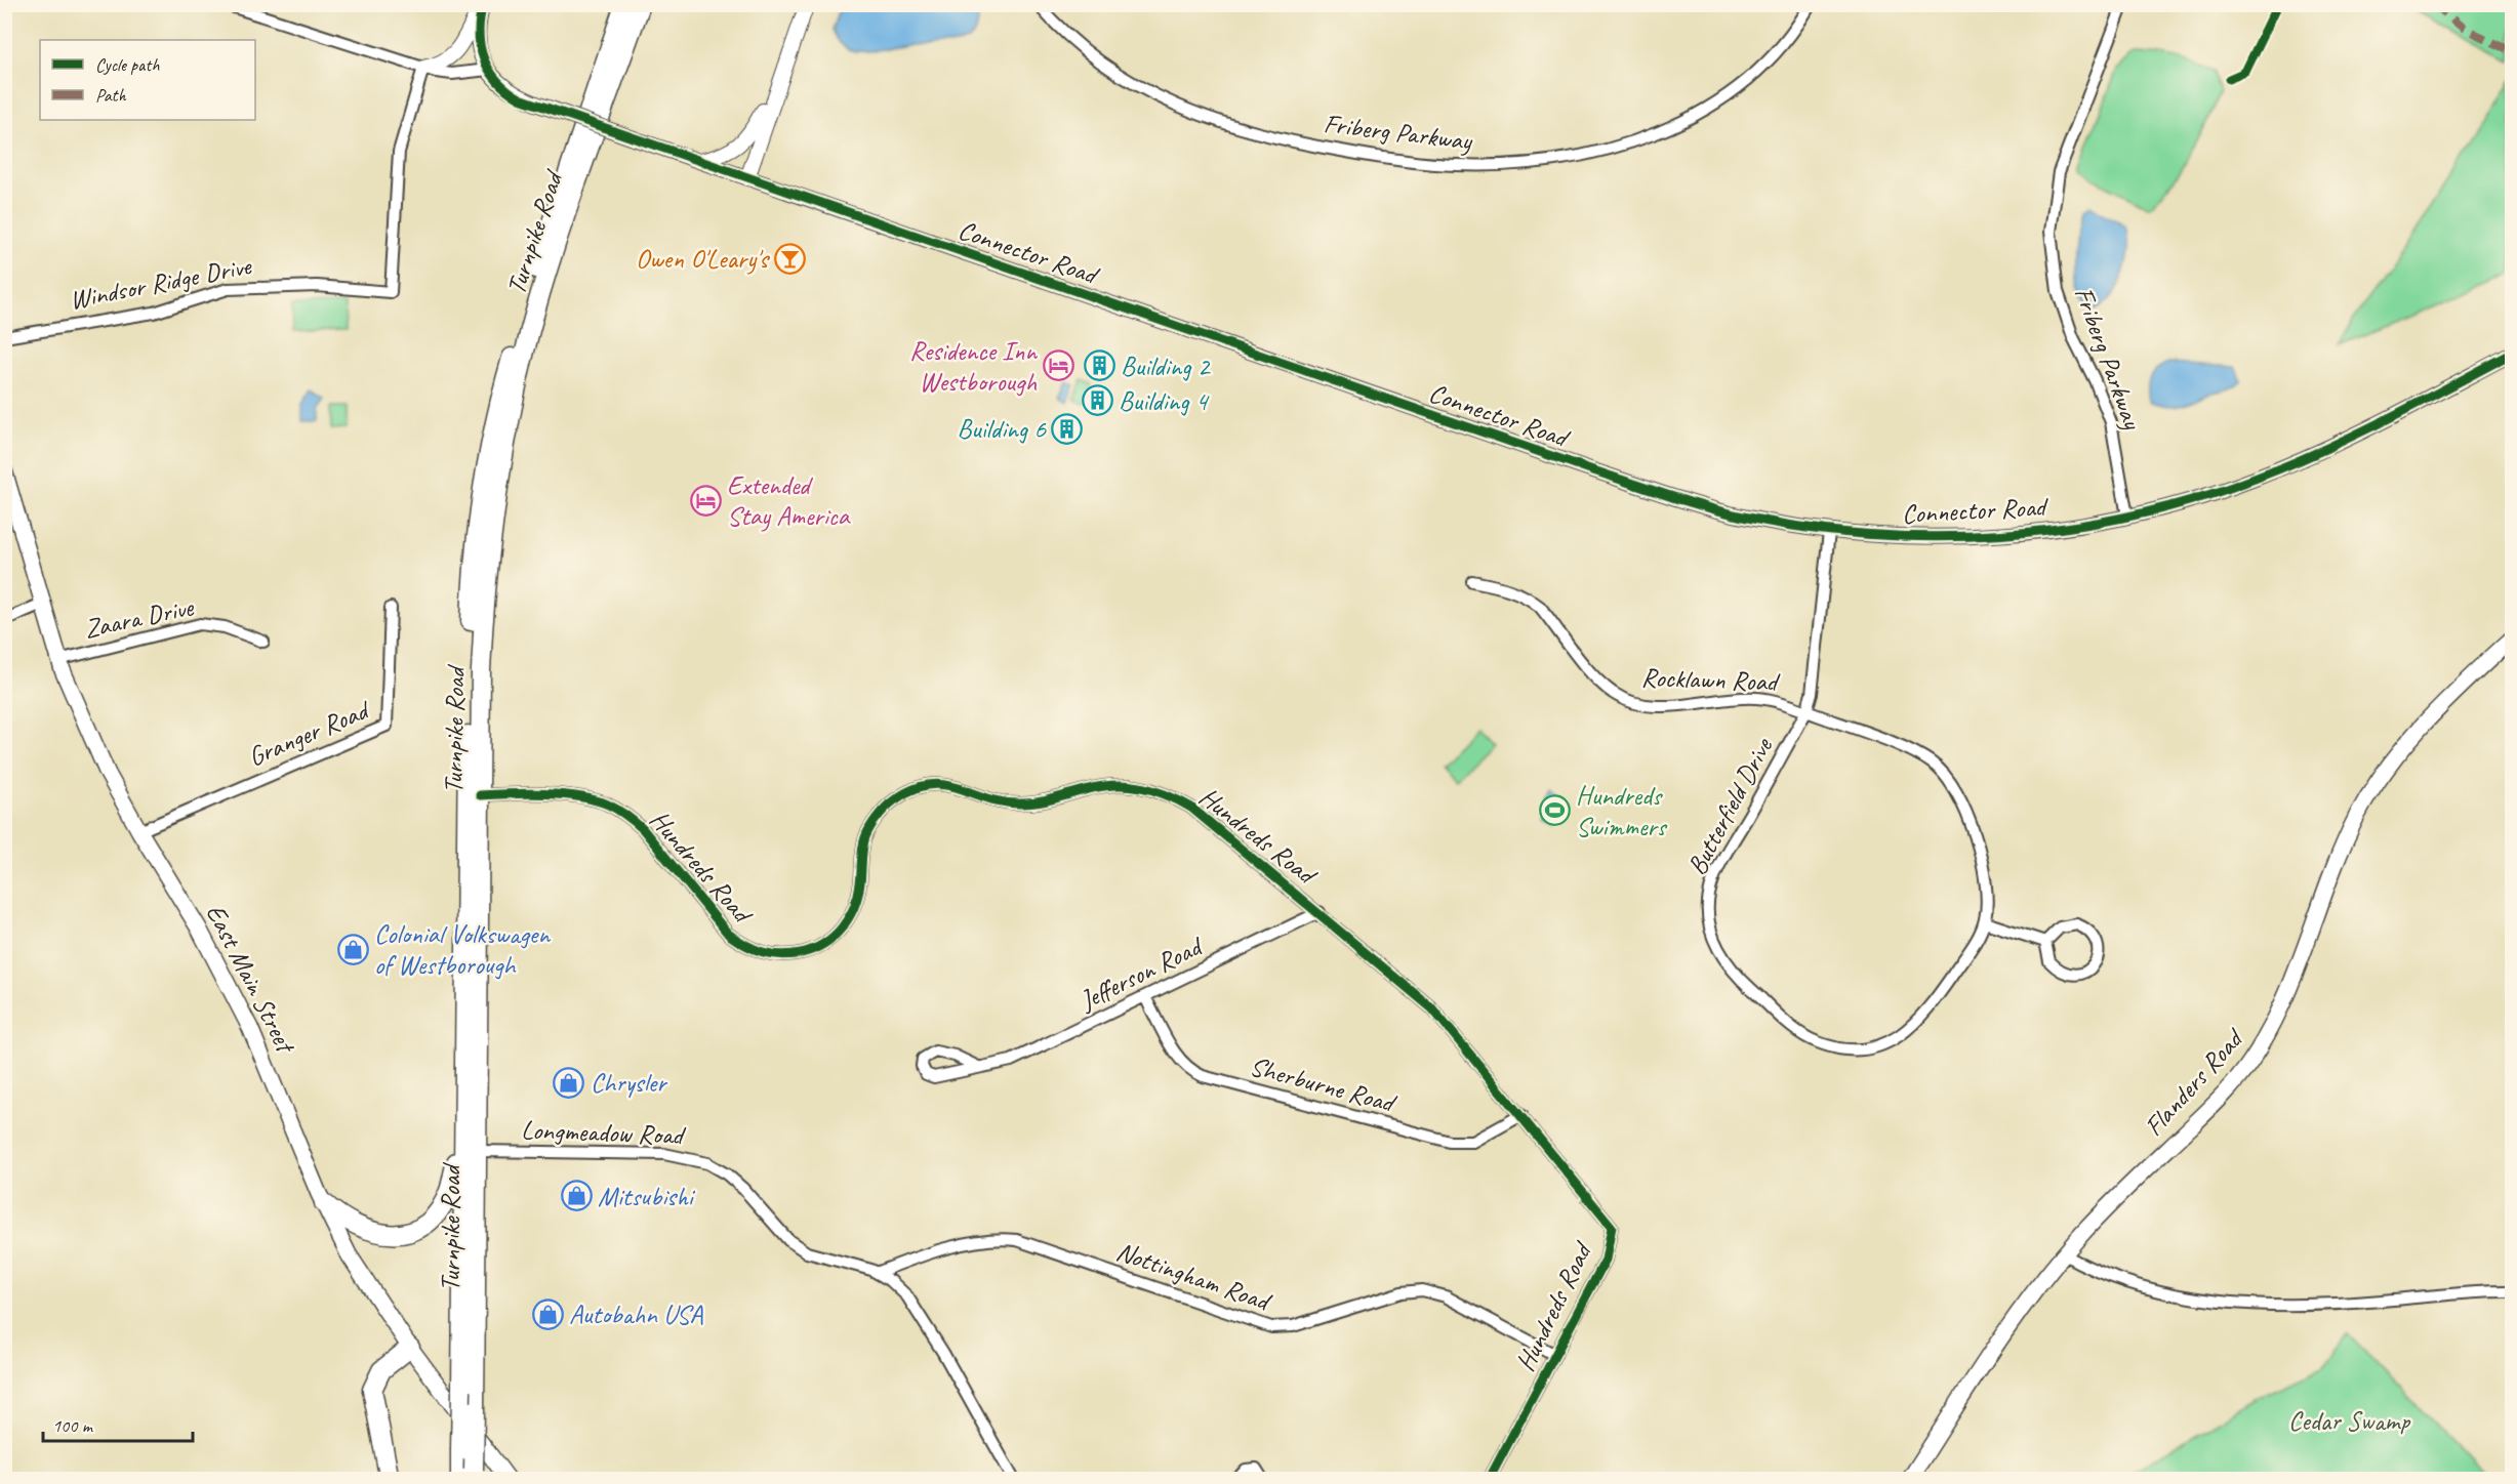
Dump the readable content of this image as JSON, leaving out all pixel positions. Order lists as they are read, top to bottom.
{
  "streets": {
    "highway": ["Turnpike Road"],
    "main road": ["East Main Street", "Flanders Road"],
    "street": [
      "Friberg Parkway",
      "Connector Road",
      "Windsor Ridge Drive",
      "Zaara Drive",
      "Rocklawn Road",
      "Granger Road",
      "Butterfield Drive",
      "Hundreds Road",
      "Jefferson Road",
      "Sherburne Road",
      "Longmeadow Road",
      "Nottingham Road"
    ]
  },
  "crossings": [
    ["Friberg Parkway", "Connector Road"],
    ["Turnpike Road", "Hundreds Road"],
    ["Turnpike Road", "Longmeadow Road"],
    ["Connector Road", "Butterfield Drive"],
    ["Zaara Drive", "East Main Street"],
    ["Rocklawn Road", "Butterfield Drive"],
    ["Granger Road", "East Main Street"],
    ["Hundreds Road", "Jefferson Road"],
    ["Hundreds Road", "Sherburne Road"],
    ["Hundreds Road", "Nottingham Road"],
    ["Jefferson Road", "Sherburne Road"],
    ["Longmeadow Road", "Nottingham Road"]
  ],
  "parks": ["Cedar Swamp"],
  "places": {
    "bar": ["Owen O'Leary's"],
    "hotel": ["Residence Inn Westborough", "Extended Stay America"],
    "building": ["Building 2", "Building 4", "Building 6"],
    "sports": ["Hundreds Swimmers"],
    "shop": [
      "Colonial Volkswagen of Westborough",
      "Chrysler",
      "Mitsubishi",
      "Autobahn USA"
    ]
  },
  "legend": ["Cycle path", "Path"],
  "scale_bar": "100 m"
}
